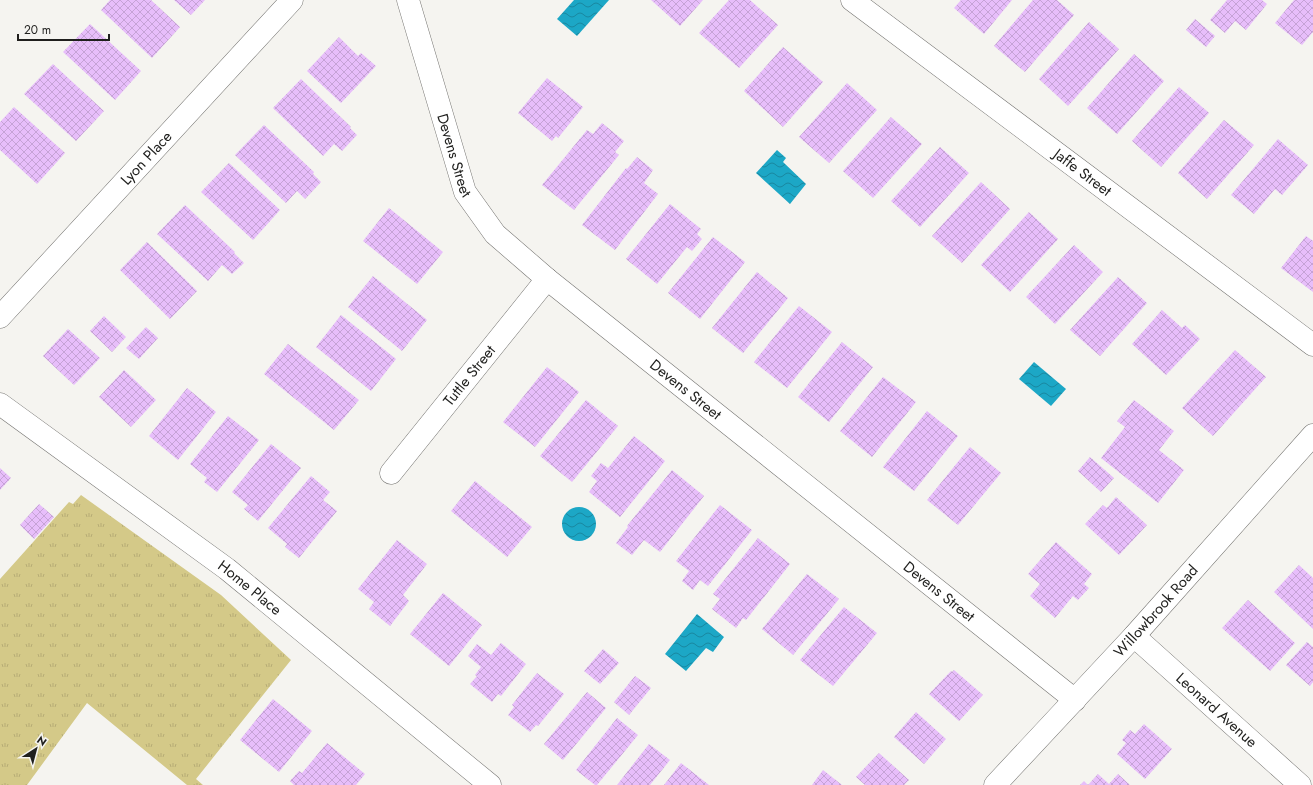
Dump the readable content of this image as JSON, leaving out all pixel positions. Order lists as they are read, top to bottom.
{
  "streets": {
    "street": [
      "Devens Street",
      "Lyon Place",
      "Jaffe Street",
      "Tuttle Street",
      "Home Place",
      "Willowbrook Road",
      "Leonard Avenue"
    ]
  },
  "crossings": [
    ["Devens Street", "Tuttle Street"],
    ["Devens Street", "Willowbrook Road"],
    ["Willowbrook Road", "Leonard Avenue"]
  ],
  "scale_bar": "20 m",
  "north": "top right"
}
